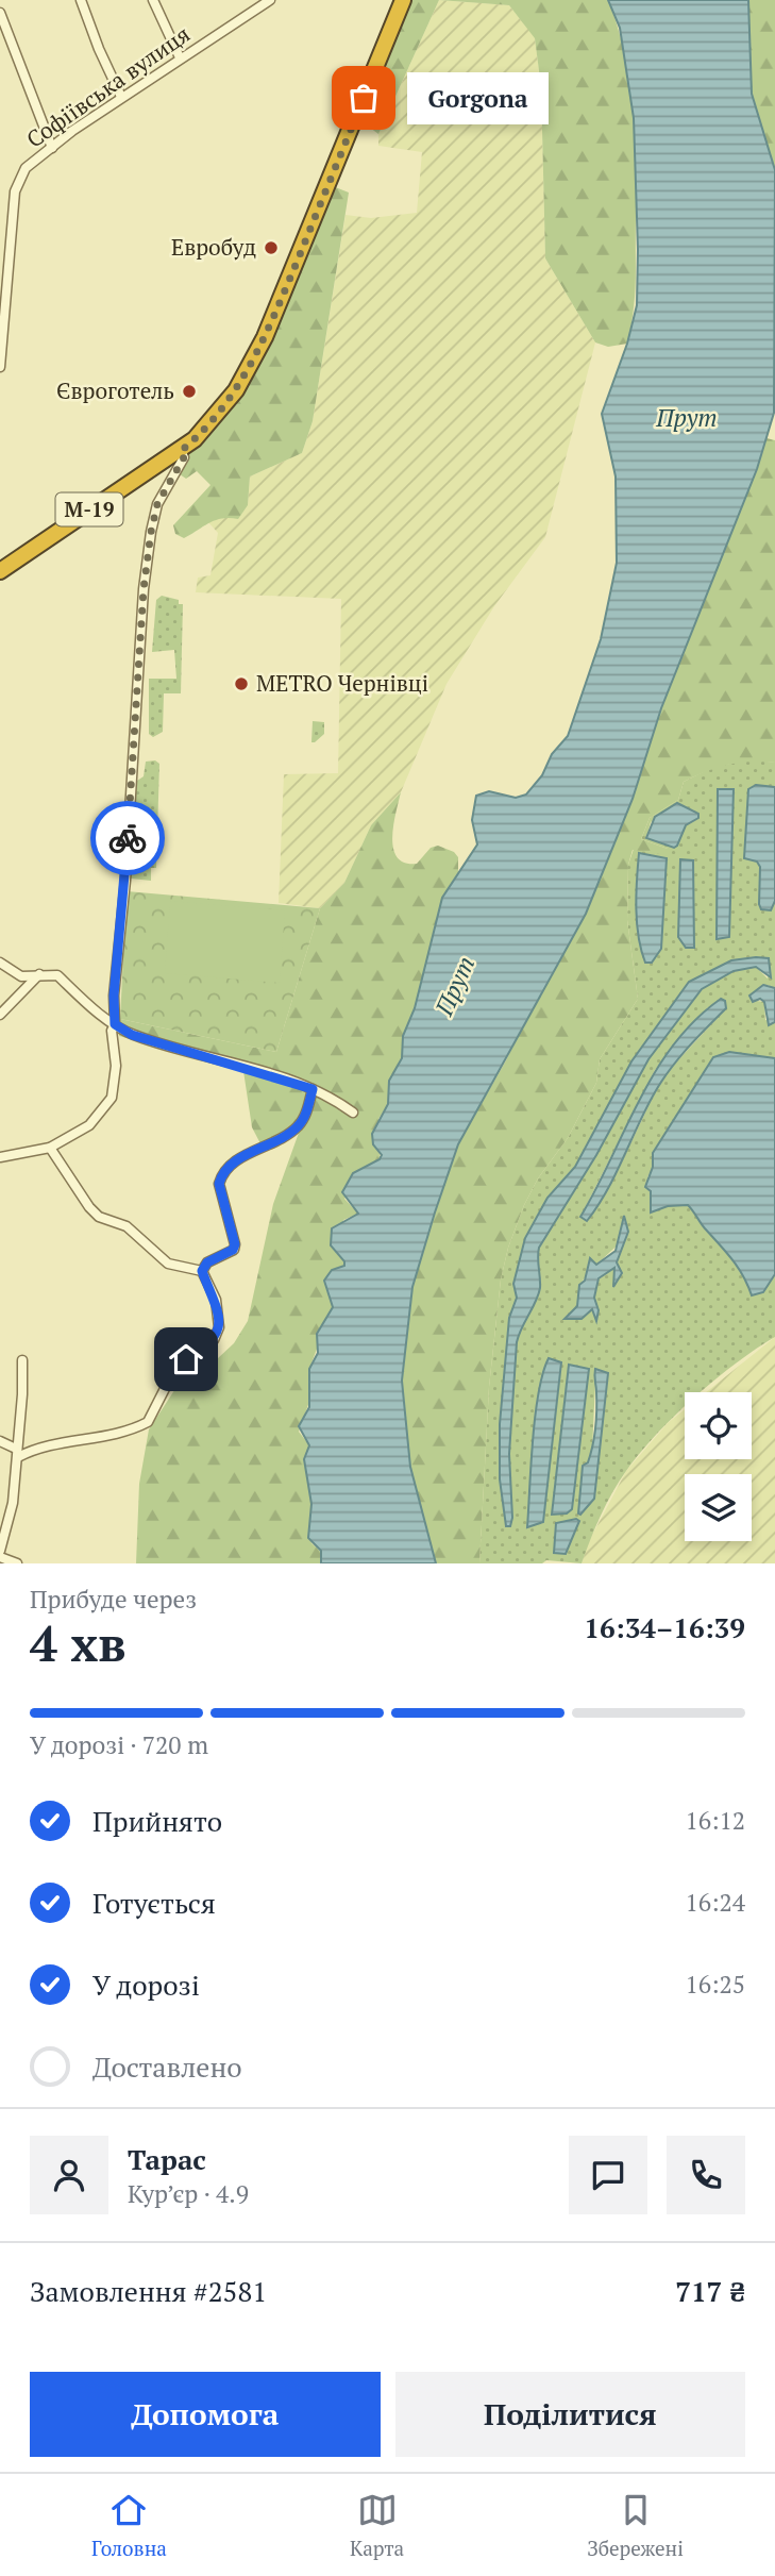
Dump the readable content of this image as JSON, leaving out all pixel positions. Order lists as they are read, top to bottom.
{
  "streets": {
    "highway": ["М-19"],
    "street": ["Софіївська вулиця"]
  },
  "water": ["Прут"],
  "places": [
    "Gorgona",
    "Евробуд",
    "Євроготель",
    "METRO Чернівці"
  ],
  "page": {
    "bubble": "Gorgona",
    "heading": ["4 хв", "Прибуде через", "16:34–16:39"],
    "panel": [
      "Тарас",
      "Кур’єр · 4.9",
      "Замовлення #2581",
      "717 ₴"
    ],
    "bar": "У дорозі · 720 m",
    "list": [
      ["Прийнято", "16:12"],
      ["Готується", "16:24"],
      ["У дорозі", "16:25"],
      "Доставлено"
    ],
    "buttons": ["Допомога", "Поділитися"],
    "tabs": ["Головна", "Карта", "Збережені"]
  }
}
